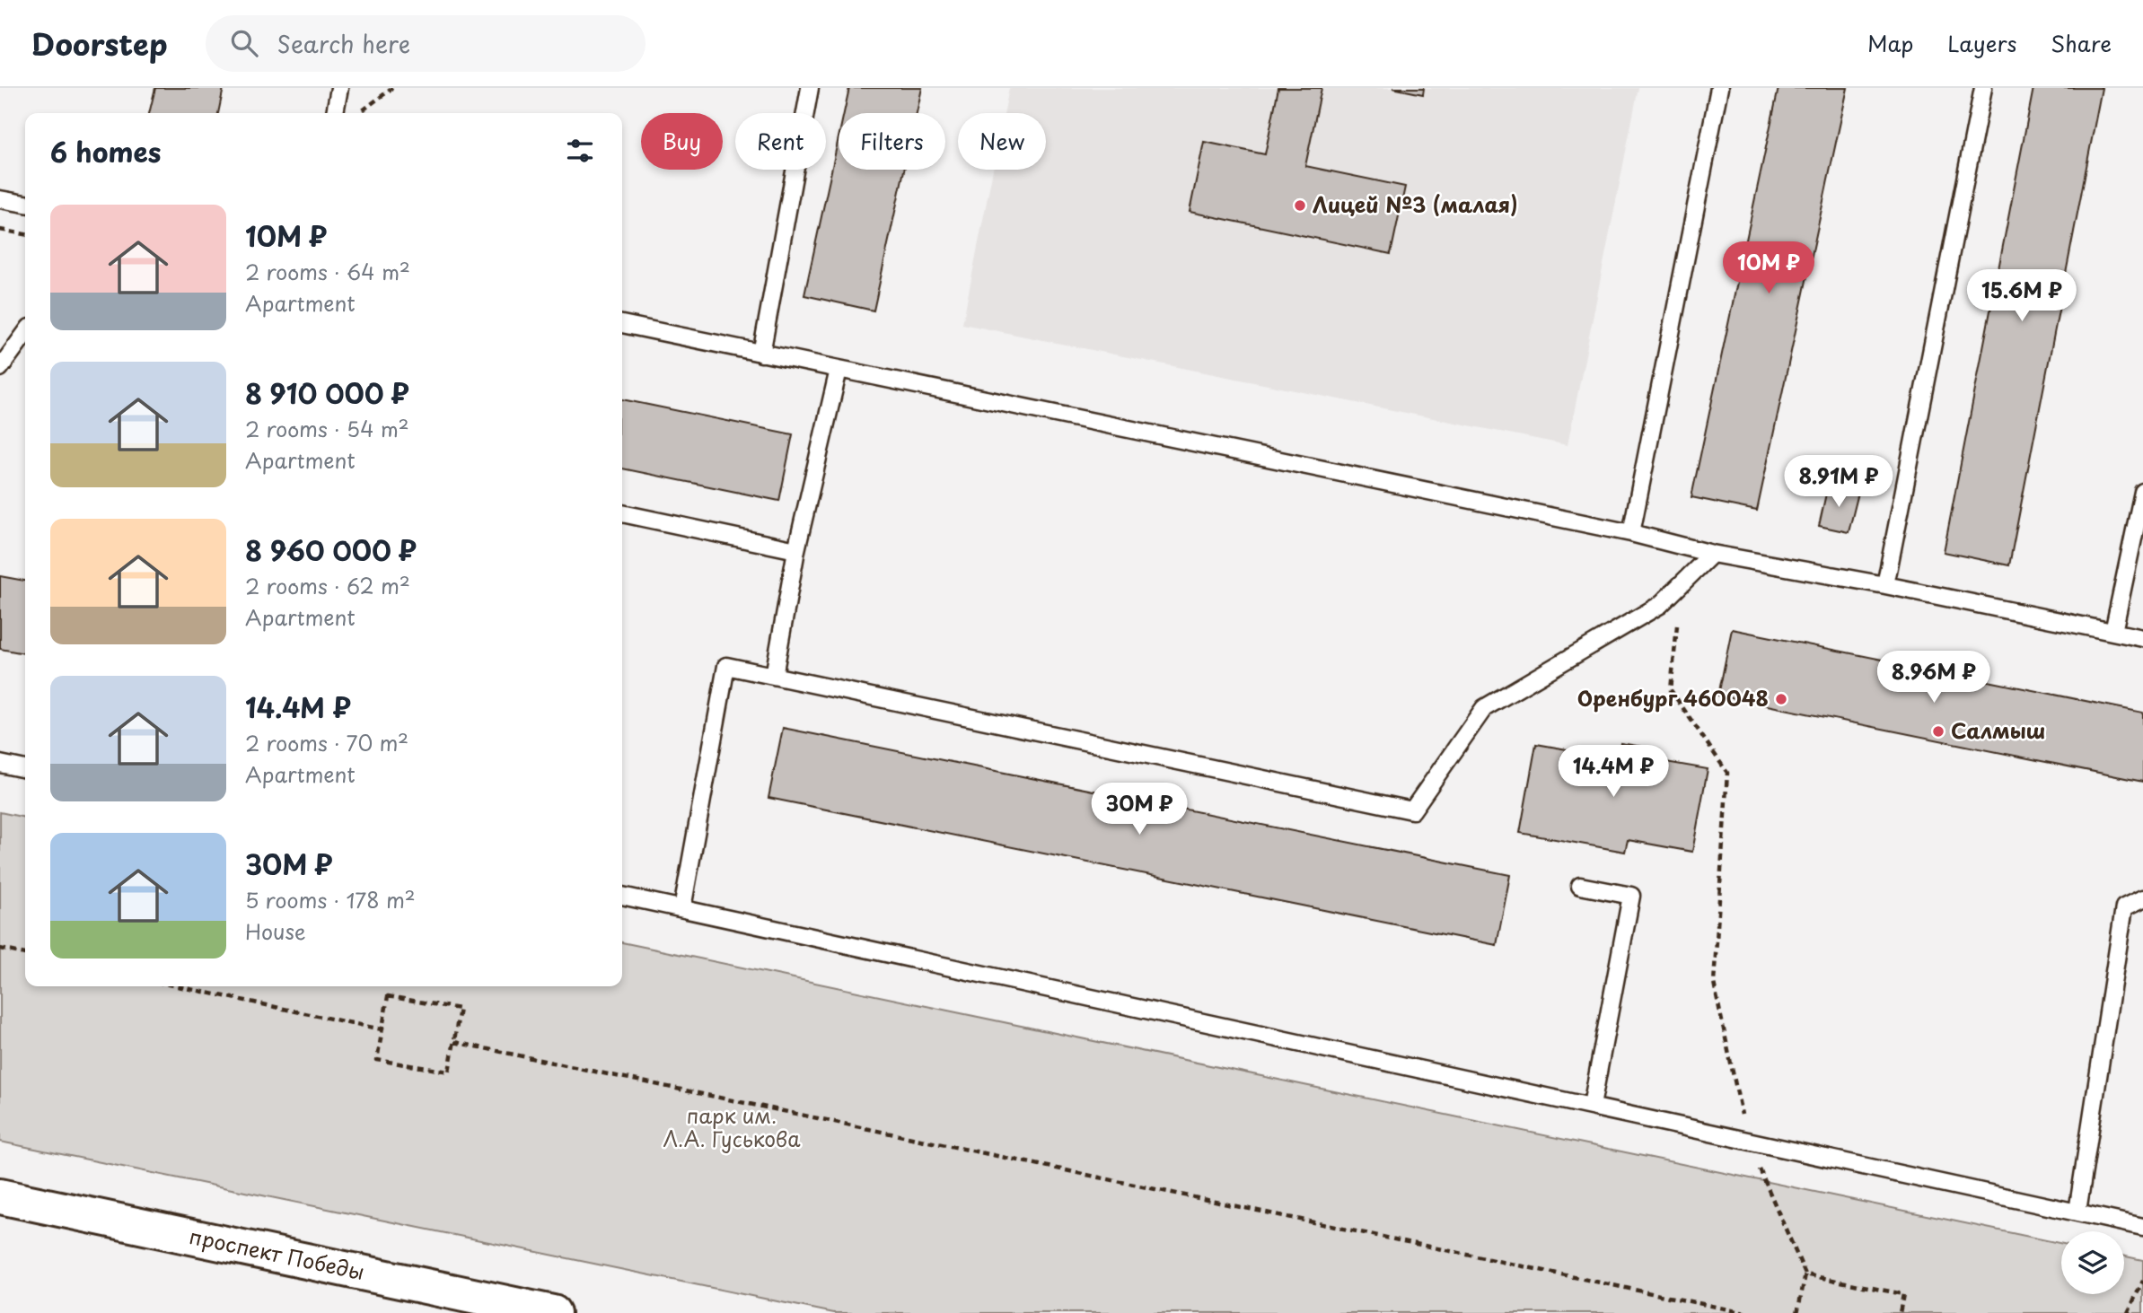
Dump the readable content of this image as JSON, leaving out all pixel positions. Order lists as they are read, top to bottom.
{
  "streets": {
    "main road": ["проспект Победы"]
  },
  "parks": ["парк им. Л.А. Гуськова"],
  "places": ["Лицей №3 (малая)", "Оренбург 460048", "Салмыш"],
  "page": {
    "header": "Doorstep",
    "search": "Search here",
    "nav": ["Map", "Layers", "Share"],
    "chip": [
      "Buy",
      "Rent",
      "Filters",
      "New"
    ],
    "heading": "6 homes",
    "list": [
      {
        "name": "10M ₽",
        "note": "2 rooms · 64 m² · Apartment"
      },
      {
        "name": "8 910 000 ₽",
        "note": "2 rooms · 54 m² · Apartment"
      },
      {
        "name": "8 960 000 ₽",
        "note": "2 rooms · 62 m² · Apartment"
      },
      {
        "name": "14.4M ₽",
        "note": "2 rooms · 70 m² · Apartment"
      },
      {
        "name": "30M ₽",
        "note": "5 rooms · 178 m² · House"
      }
    ],
    "price": [
      "10M ₽",
      "15.6M ₽",
      "8.91M ₽",
      "8.96M ₽",
      "14.4M ₽",
      "30M ₽"
    ]
  }
}
